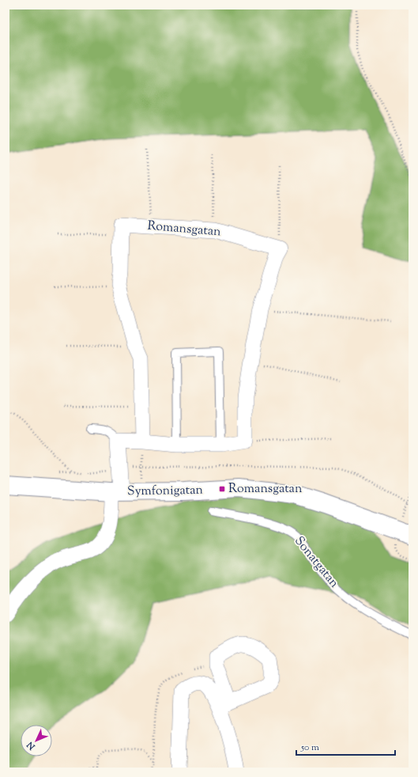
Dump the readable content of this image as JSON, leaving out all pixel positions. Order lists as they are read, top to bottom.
{
  "streets": {
    "street": ["Romansgatan", "Symfonigatan"],
    "lane": ["Sonatgatan"]
  },
  "places": {
    "transit": ["Romansgatan"]
  },
  "scale_bar": "50 m",
  "north": "bottom left"
}
